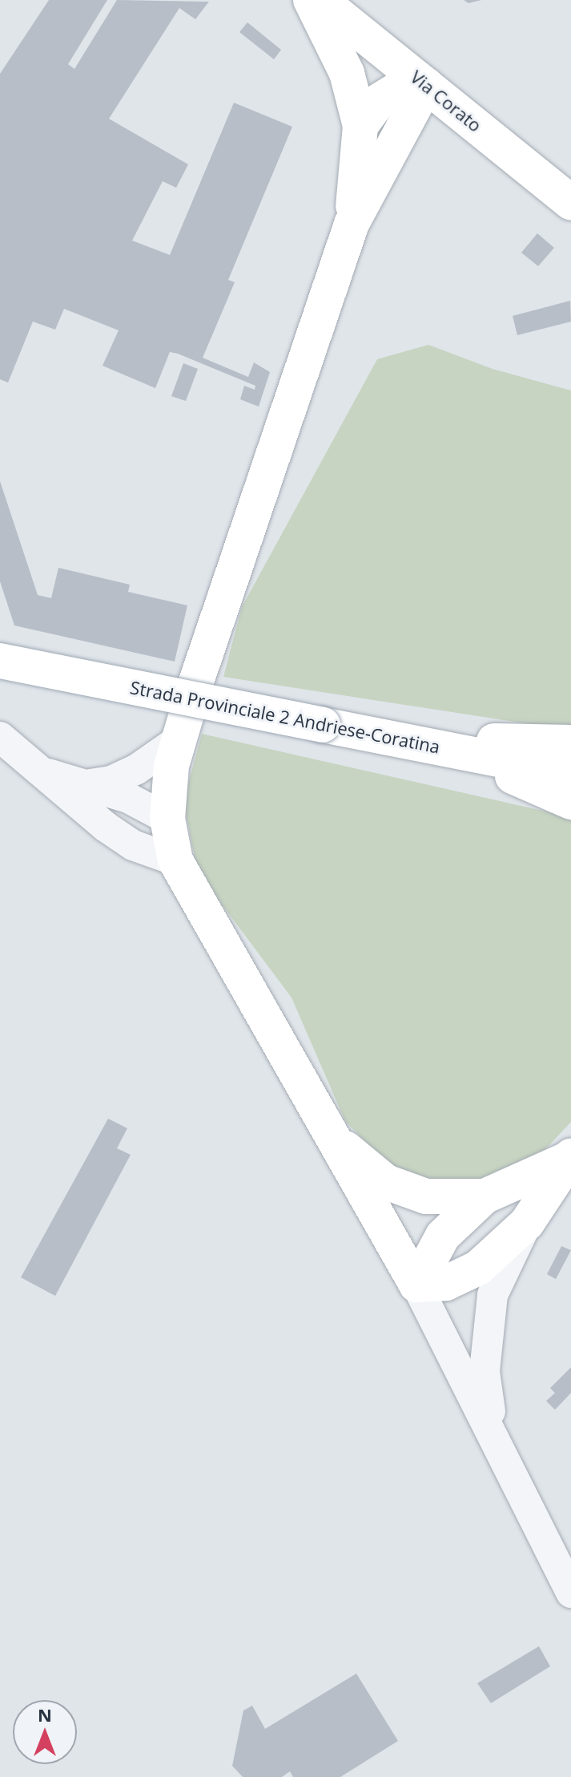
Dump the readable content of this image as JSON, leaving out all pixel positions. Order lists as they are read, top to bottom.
{
  "streets": {
    "main road": ["Via Corato", "Strada Provinciale 2 Andriese-Coratina"]
  },
  "north": "top"
}
